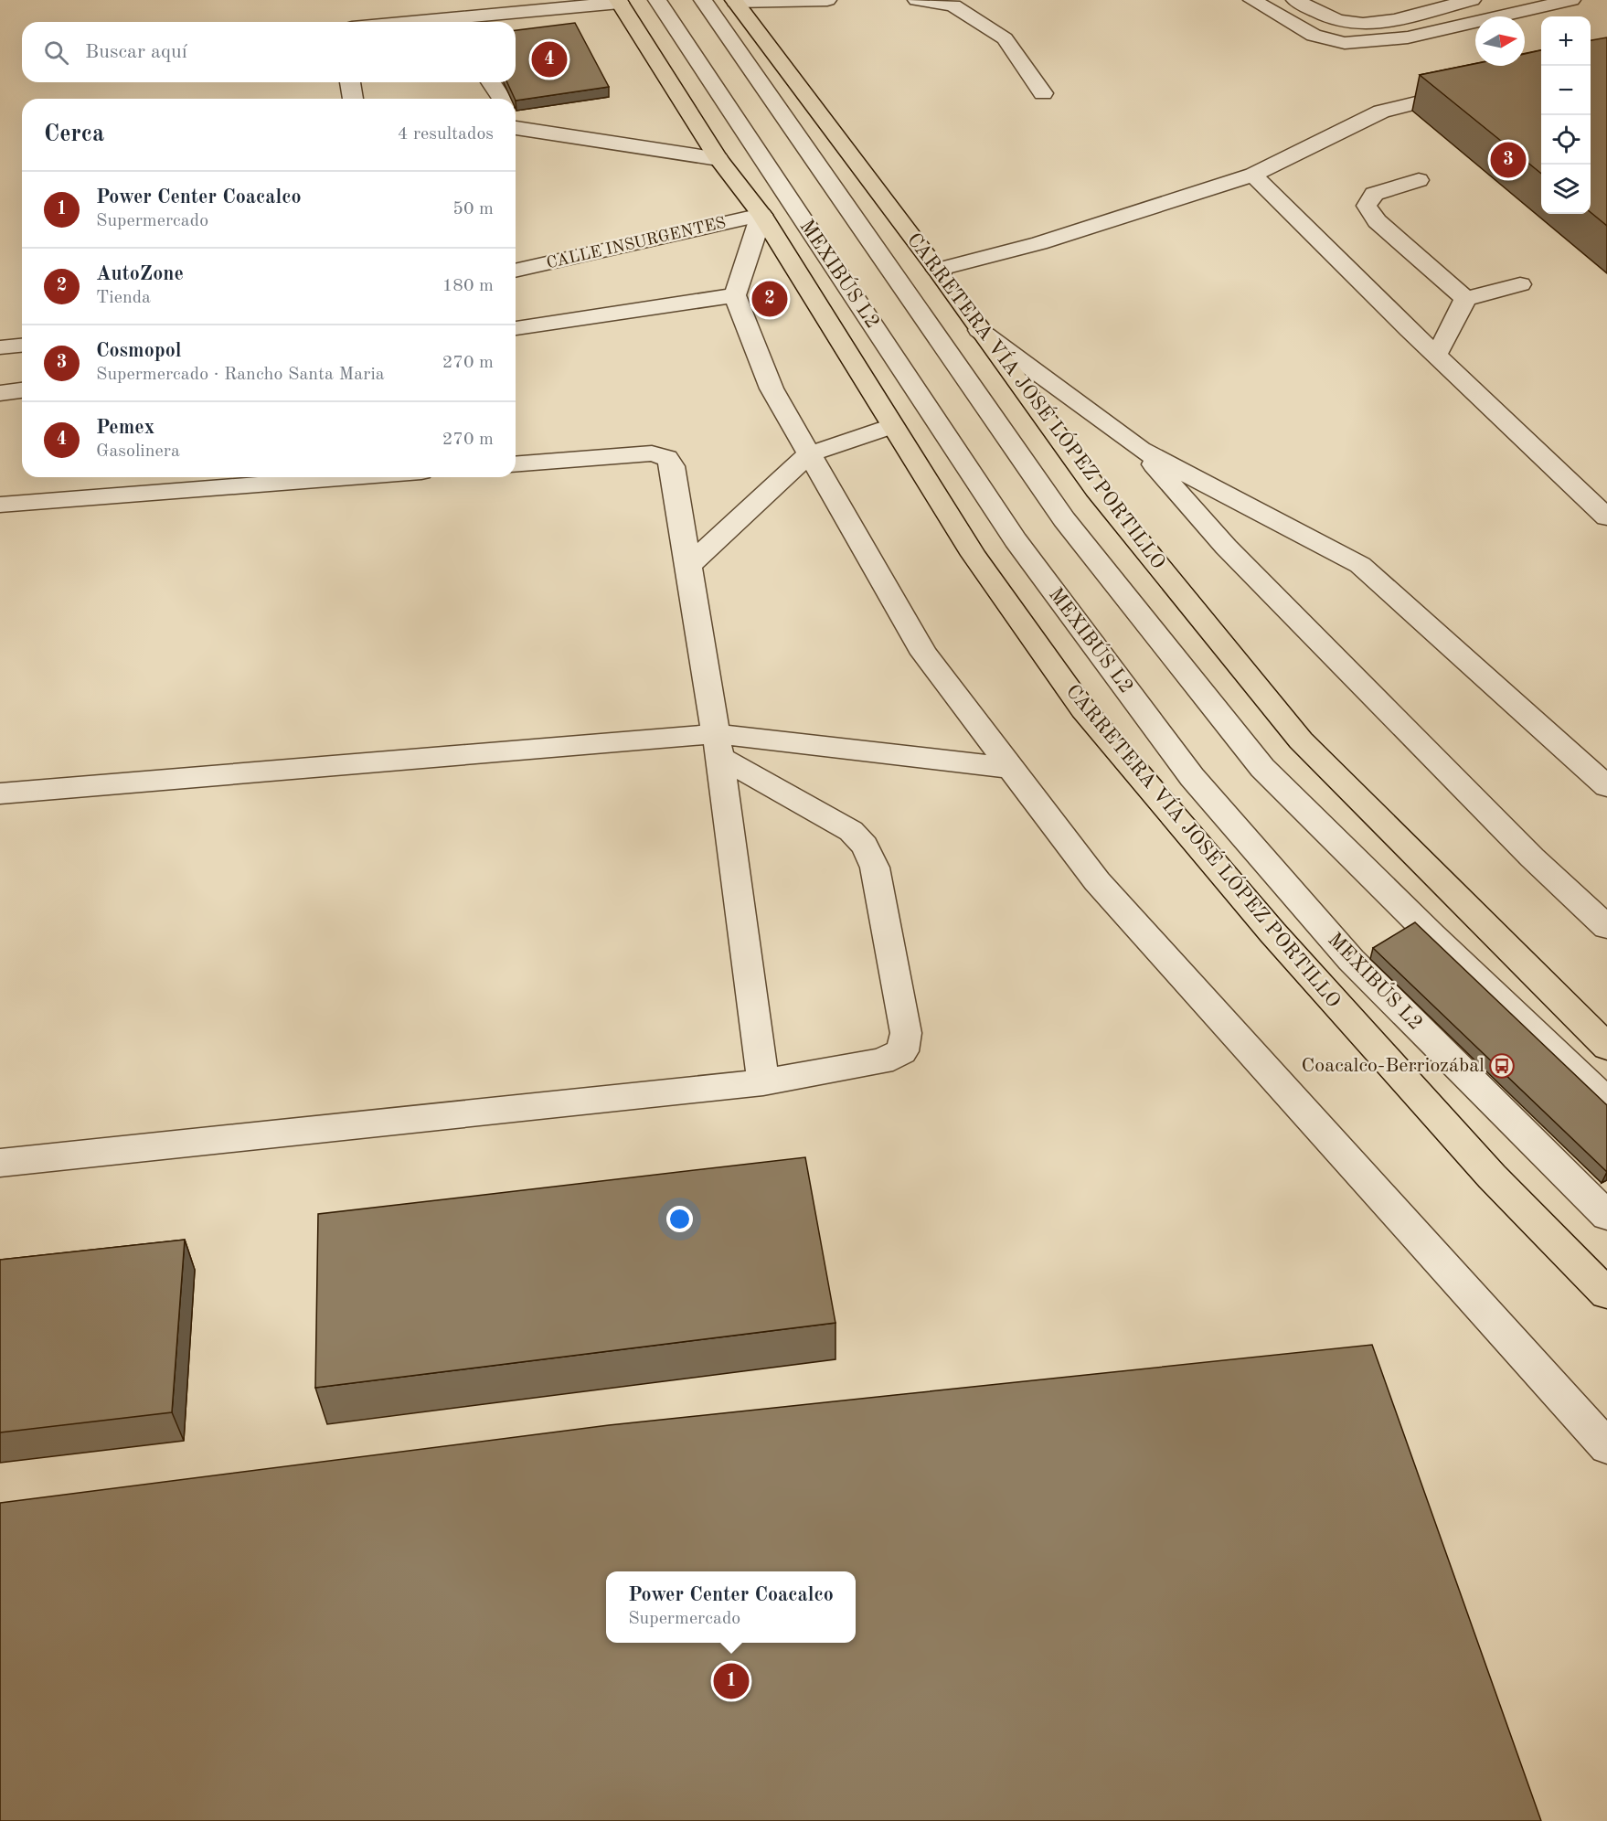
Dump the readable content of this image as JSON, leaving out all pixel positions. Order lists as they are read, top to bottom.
{
  "streets": {
    "main road": ["CARRETERA VÍA JOSÉ LÓPEZ PORTILLO"],
    "street": ["CALLE INSURGENTES", "MEXIBÚS L2"]
  },
  "crossings": [
    ["CALLE INSURGENTES", "CARRETERA VÍA JOSÉ LÓPEZ PORTILLO"]
  ],
  "places": {
    "bus stop": ["Coacalco-Berriozábal"]
  },
  "north": "right",
  "page": {
    "map_buttons": ["+", "−"],
    "search": "Buscar aquí",
    "pins": [
      "4",
      "3",
      "2",
      "1"
    ],
    "heading": ["Cerca", "4 resultados"],
    "list": [
      {
        "mark": "1",
        "name": "Power Center Coacalco",
        "note": "Supermercado",
        "value": "50 m"
      },
      {
        "mark": "2",
        "name": "AutoZone",
        "note": "Tienda",
        "value": "180 m"
      },
      {
        "mark": "3",
        "name": "Cosmopol",
        "note": "Supermercado · Rancho Santa Maria",
        "value": "270 m"
      },
      {
        "mark": "4",
        "name": "Pemex",
        "note": "Gasolinera",
        "value": "270 m"
      }
    ],
    "popup": ["Power Center Coacalco", "Supermercado"]
  }
}
